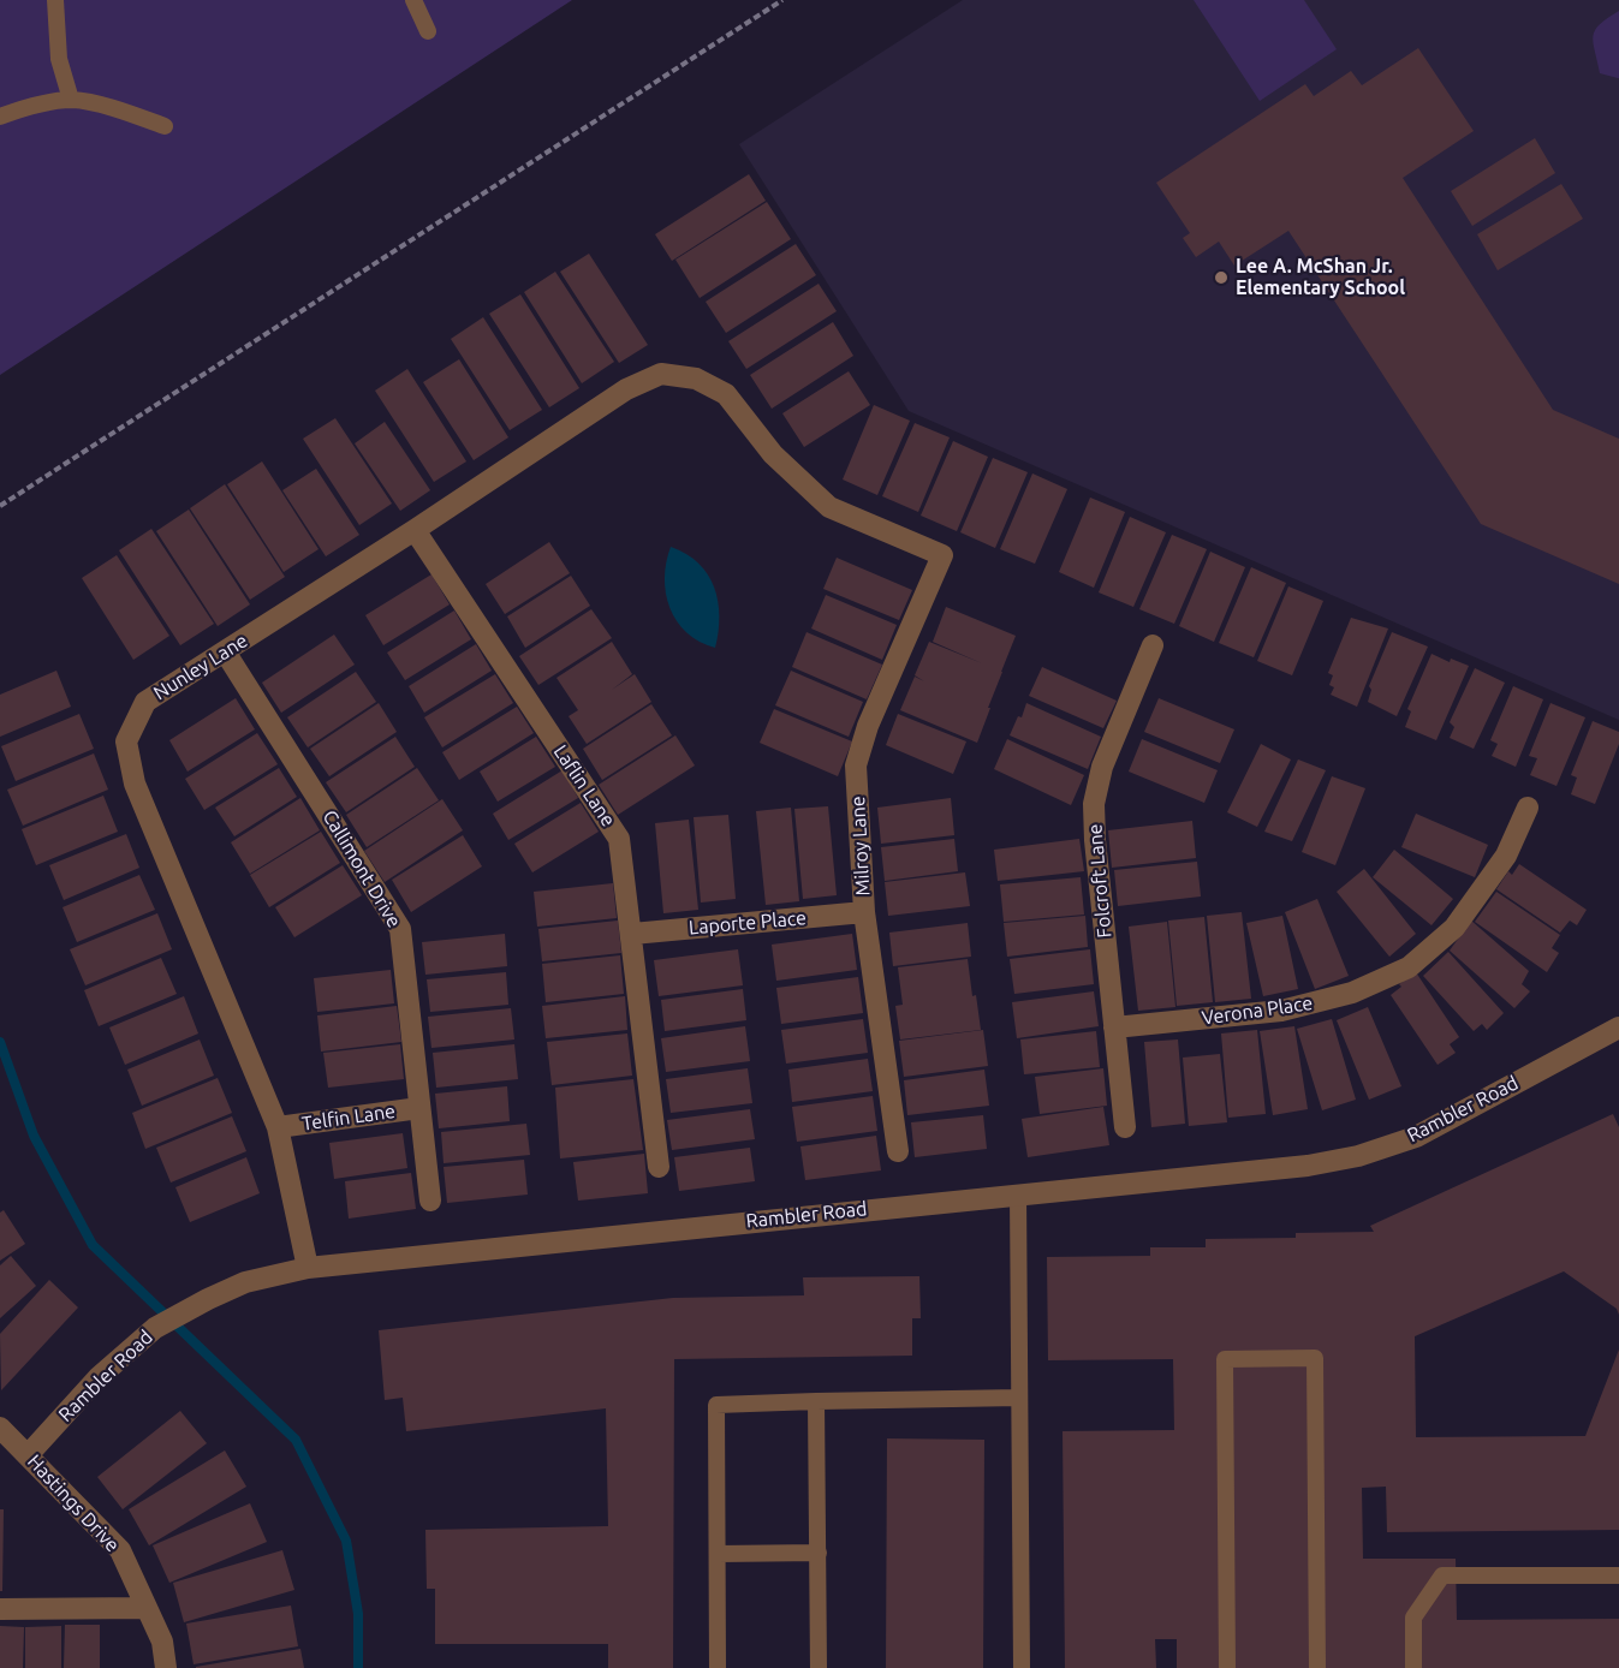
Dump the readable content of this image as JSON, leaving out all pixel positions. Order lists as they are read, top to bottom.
{
  "streets": {
    "street": [
      "Nunley Lane",
      "Laflin Lane",
      "Milroy Lane",
      "Callimont Drive",
      "Folcroft Lane",
      "Laporte Place",
      "Verona Place",
      "Rambler Road",
      "Telfin Lane",
      "Hastings Drive"
    ]
  },
  "crossings": [
    ["Nunley Lane", "Laflin Lane"],
    ["Nunley Lane", "Milroy Lane"],
    ["Nunley Lane", "Callimont Drive"],
    ["Nunley Lane", "Rambler Road"],
    ["Nunley Lane", "Telfin Lane"],
    ["Laflin Lane", "Laporte Place"],
    ["Milroy Lane", "Laporte Place"],
    ["Callimont Drive", "Telfin Lane"],
    ["Folcroft Lane", "Verona Place"],
    ["Rambler Road", "Hastings Drive"]
  ],
  "places": ["Lee A. McShan Jr. Elementary School"]
}
